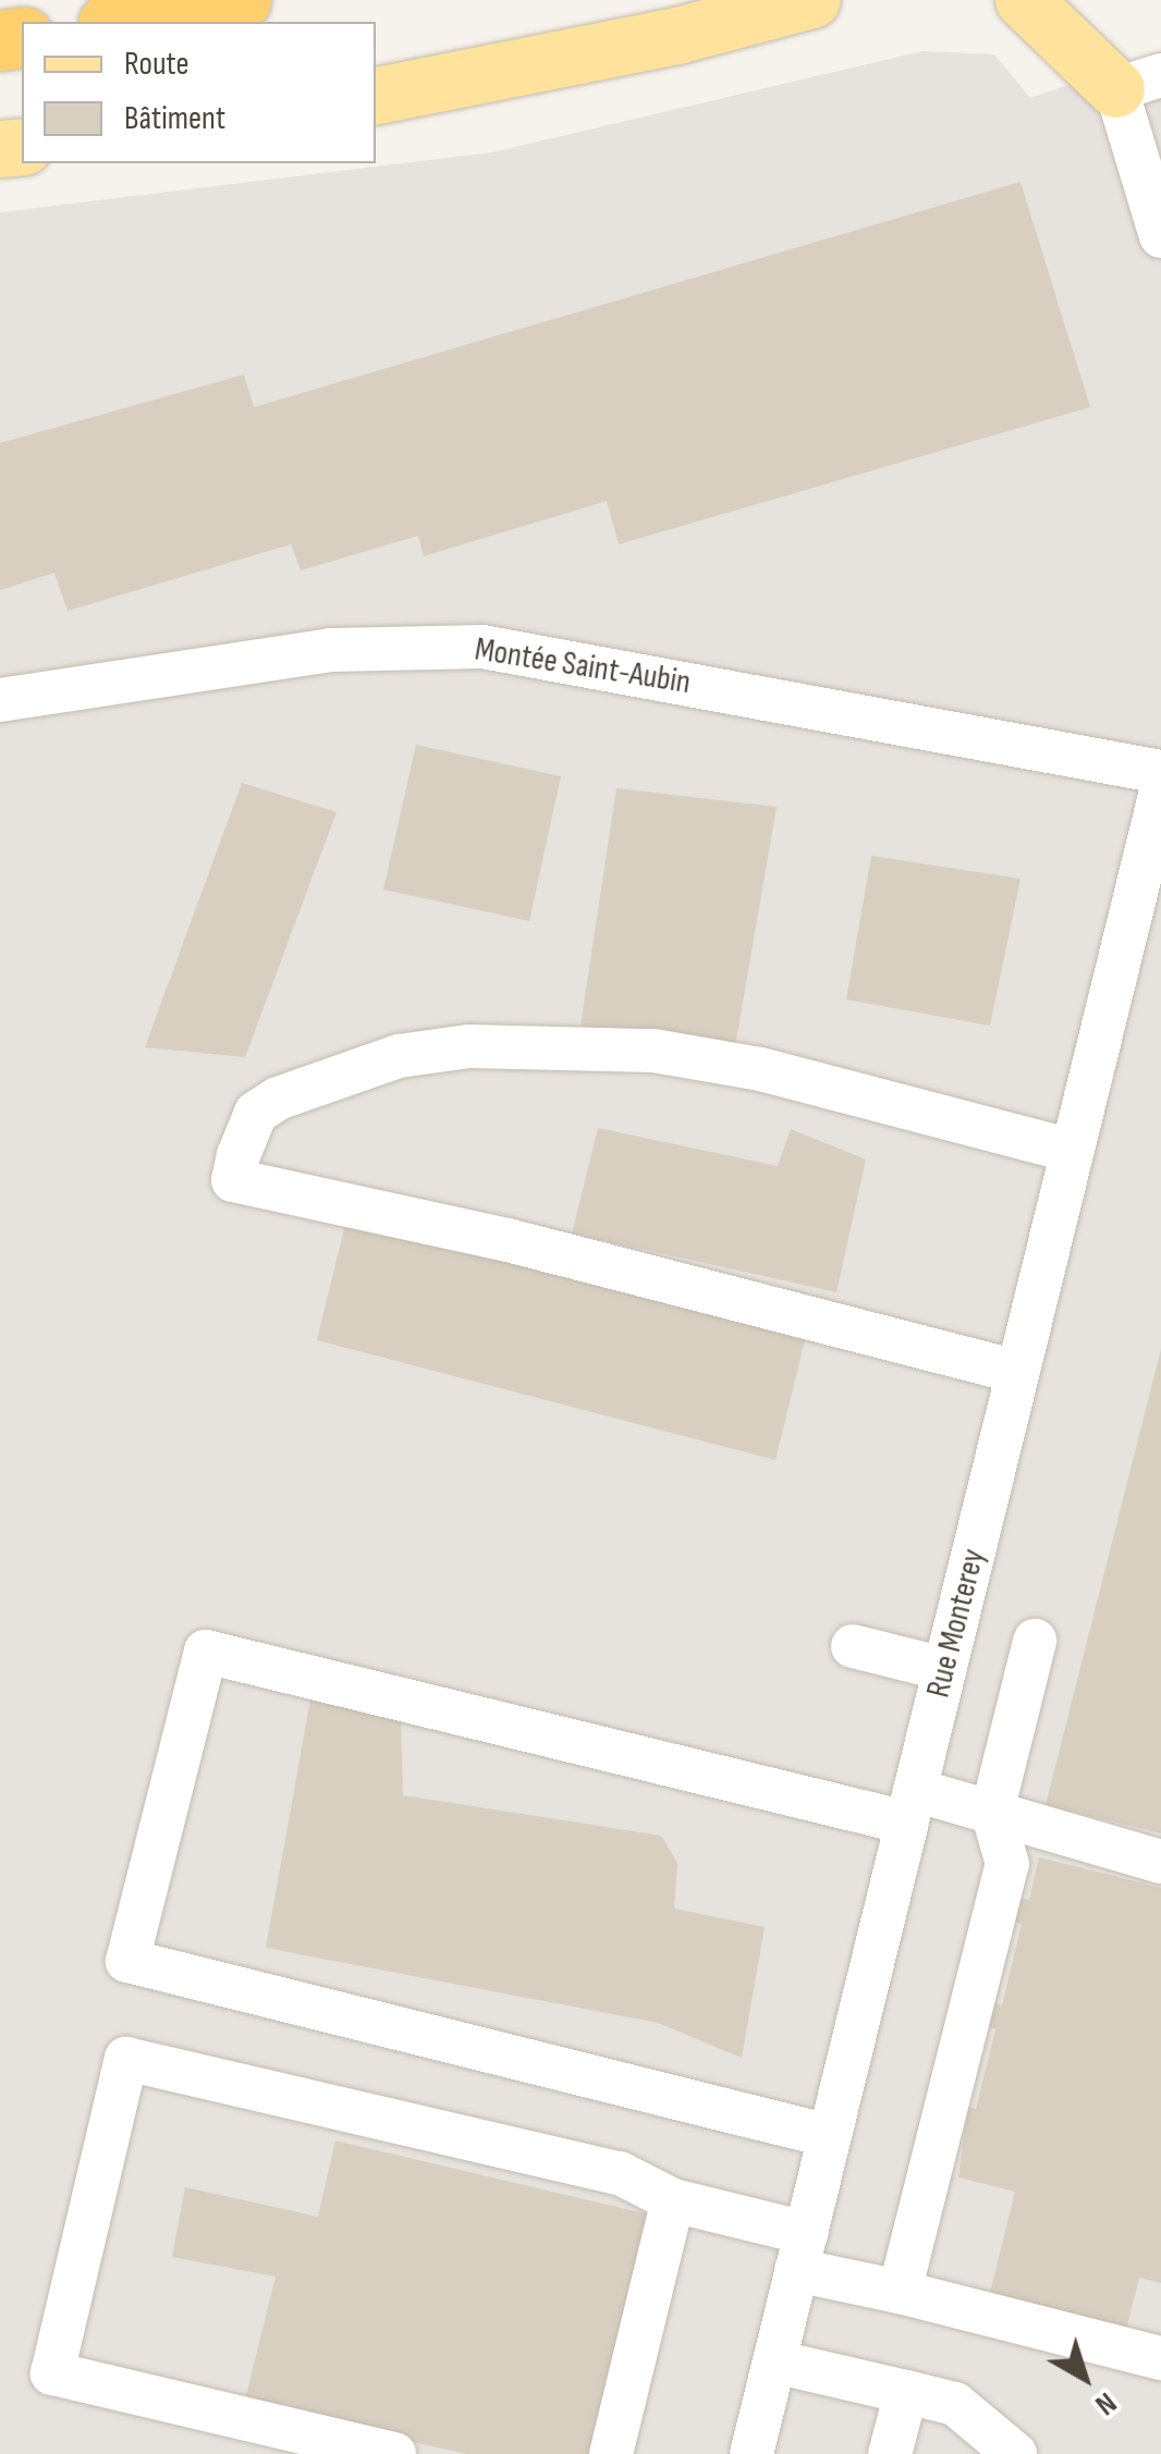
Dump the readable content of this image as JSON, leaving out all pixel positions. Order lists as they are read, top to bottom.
{
  "streets": {
    "street": ["Montée Saint-Aubin", "Rue Monterey"]
  },
  "legend": ["Route", "Bâtiment"],
  "north": "bottom right"
}
